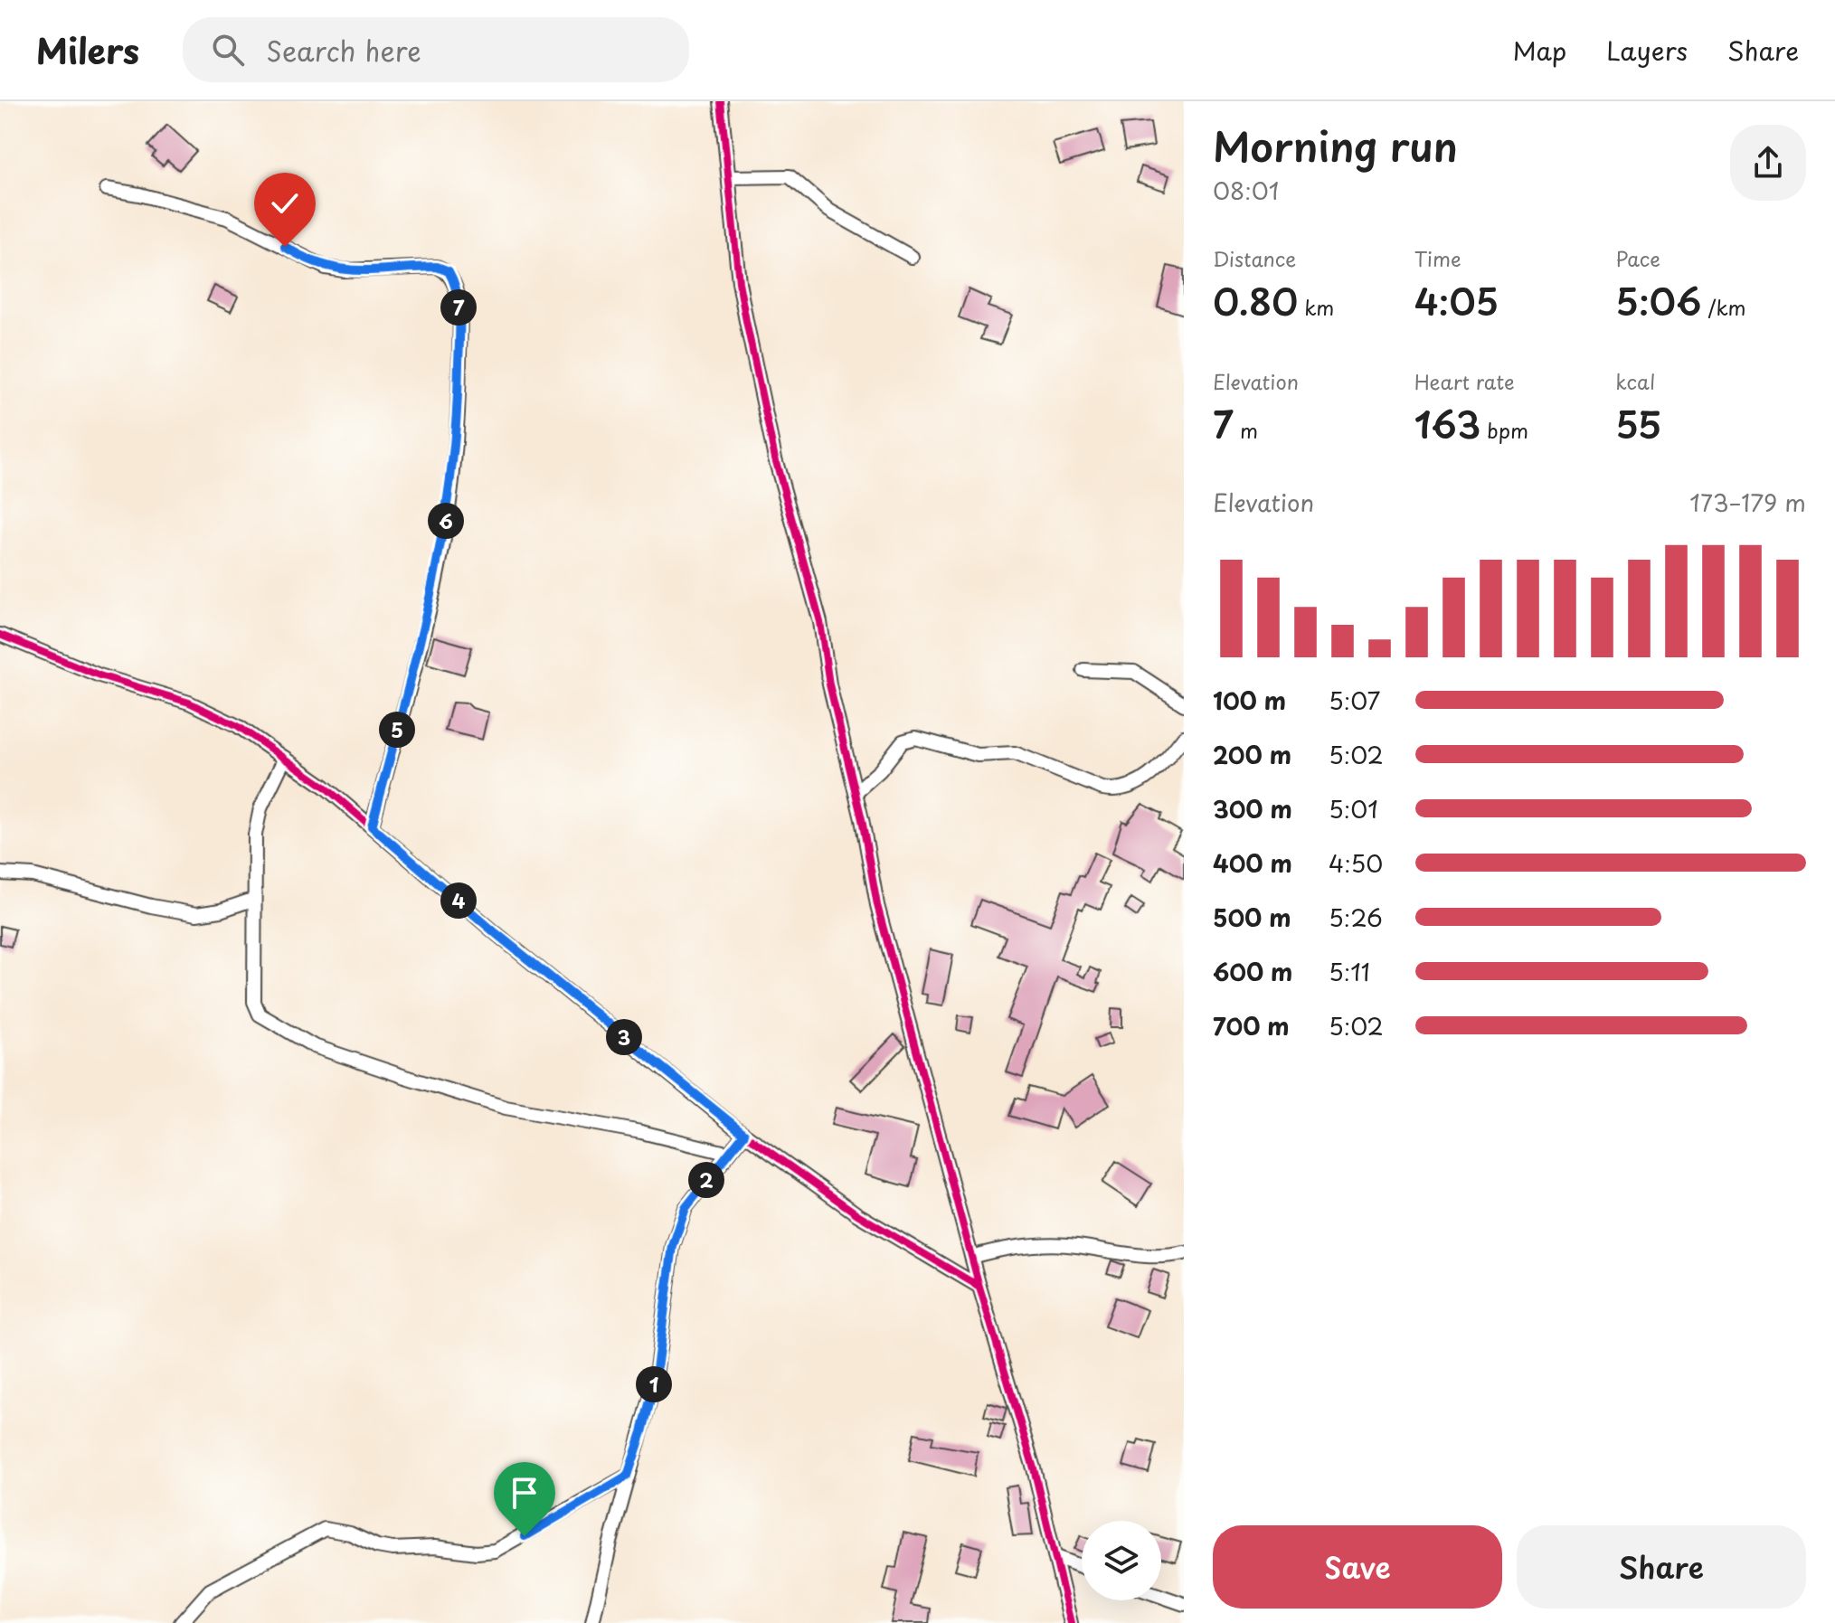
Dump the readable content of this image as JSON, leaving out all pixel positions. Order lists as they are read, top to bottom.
{
  "page": {
    "header": "Milers",
    "search": "Search here",
    "nav": ["Map", "Layers", "Share"],
    "heading": ["Morning run", "08:01"],
    "stats": [
      ["Distance", "0.80 km"],
      ["Time", "4:05"],
      ["Pace", "5:06 /km"],
      ["Elevation", "7 m"],
      ["Heart rate", "163 bpm"],
      ["kcal", "55"]
    ],
    "pins": [
      "7",
      "6",
      "5",
      "4",
      "3",
      "2",
      "1"
    ],
    "chart": ["Elevation", "173–179 m"],
    "list": [
      {
        "name": "100 m",
        "note": "5:07"
      },
      {
        "name": "200 m",
        "note": "5:02"
      },
      {
        "name": "300 m",
        "note": "5:01"
      },
      {
        "name": "400 m",
        "note": "4:50"
      },
      {
        "name": "500 m",
        "note": "5:26"
      },
      {
        "name": "600 m",
        "note": "5:11"
      },
      {
        "name": "700 m",
        "note": "5:02"
      }
    ],
    "buttons": ["Save", "Share"]
  }
}
